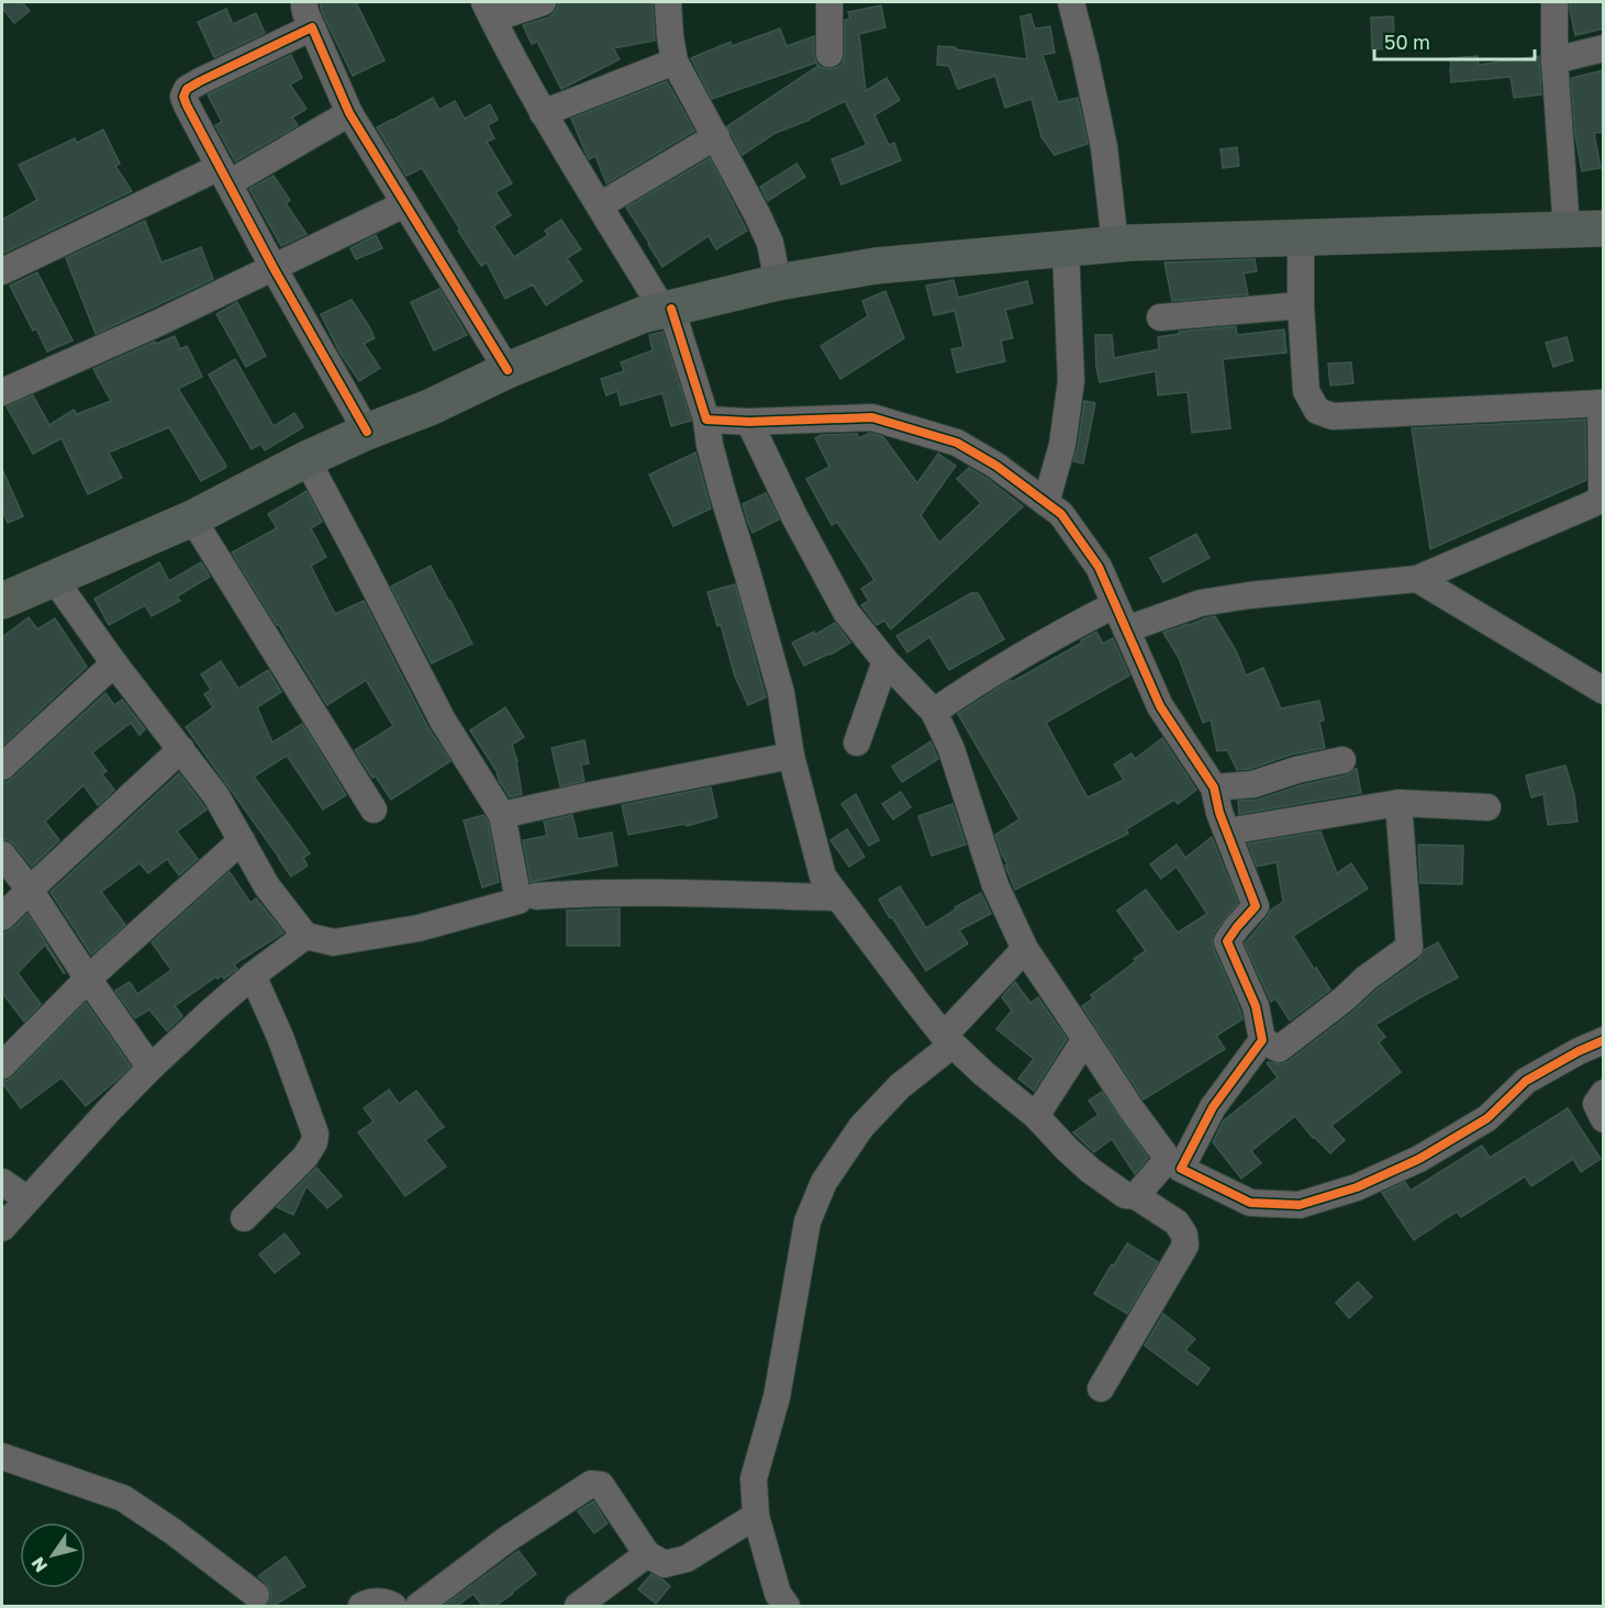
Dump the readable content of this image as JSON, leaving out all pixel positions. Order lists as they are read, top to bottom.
{
  "scale_bar": "50 m",
  "north": "bottom left"
}
